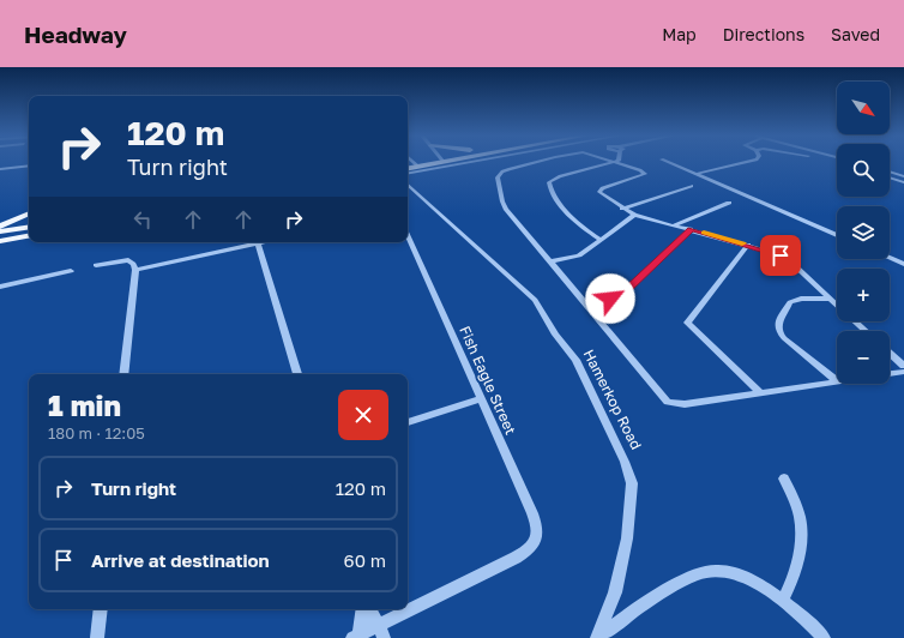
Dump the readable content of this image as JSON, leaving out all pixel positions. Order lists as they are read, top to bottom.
{
  "streets": {
    "street": ["Fish Eagle Street", "Hamerkop Road"]
  },
  "north": "bottom right",
  "page": {
    "header": "Headway",
    "nav": ["Map", "Directions", "Saved"],
    "map_buttons": ["+", "−"],
    "turn": ["120 m", "Turn right"],
    "heading": ["1 min", "180 m · 12:05"],
    "list": [
      {
        "name": "Turn right",
        "value": "120 m"
      },
      {
        "name": "Arrive at destination",
        "value": "60 m"
      }
    ]
  }
}
